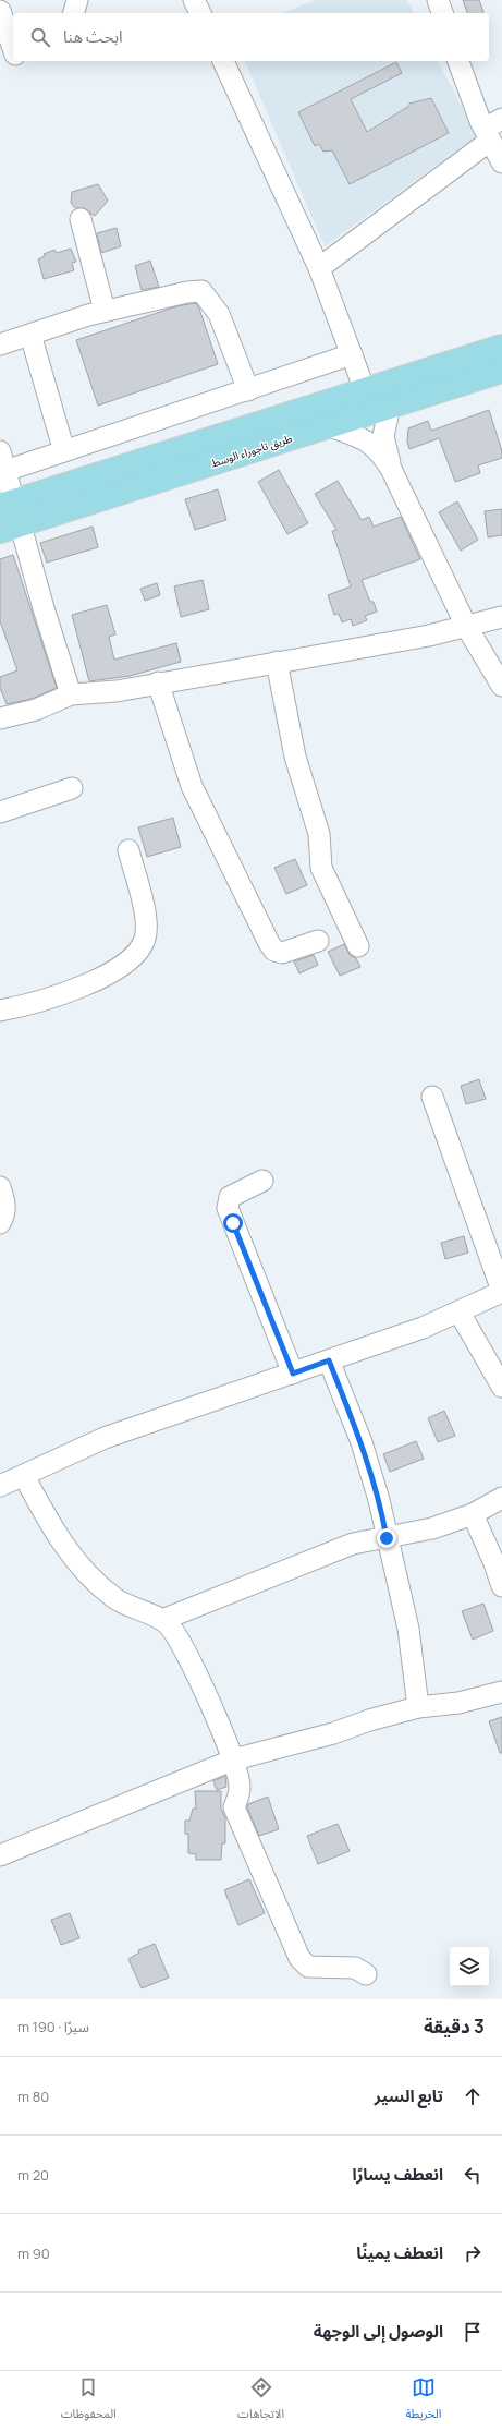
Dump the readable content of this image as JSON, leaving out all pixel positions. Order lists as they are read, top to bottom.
{
  "streets": {
    "main road": ["طريق تاجوراء الوسط"]
  },
  "page": {
    "search": "ابحث هنا",
    "heading": ["3 دقيقة", "سيرًا · 190 m"],
    "list": [
      ["تابع السير", "80 m"],
      ["انعطف يسارًا", "20 m"],
      ["انعطف يمينًا", "90 m"],
      "الوصول إلى الوجهة"
    ],
    "nav": ["الخريطة", "الاتجاهات", "المحفوظات"]
  }
}
